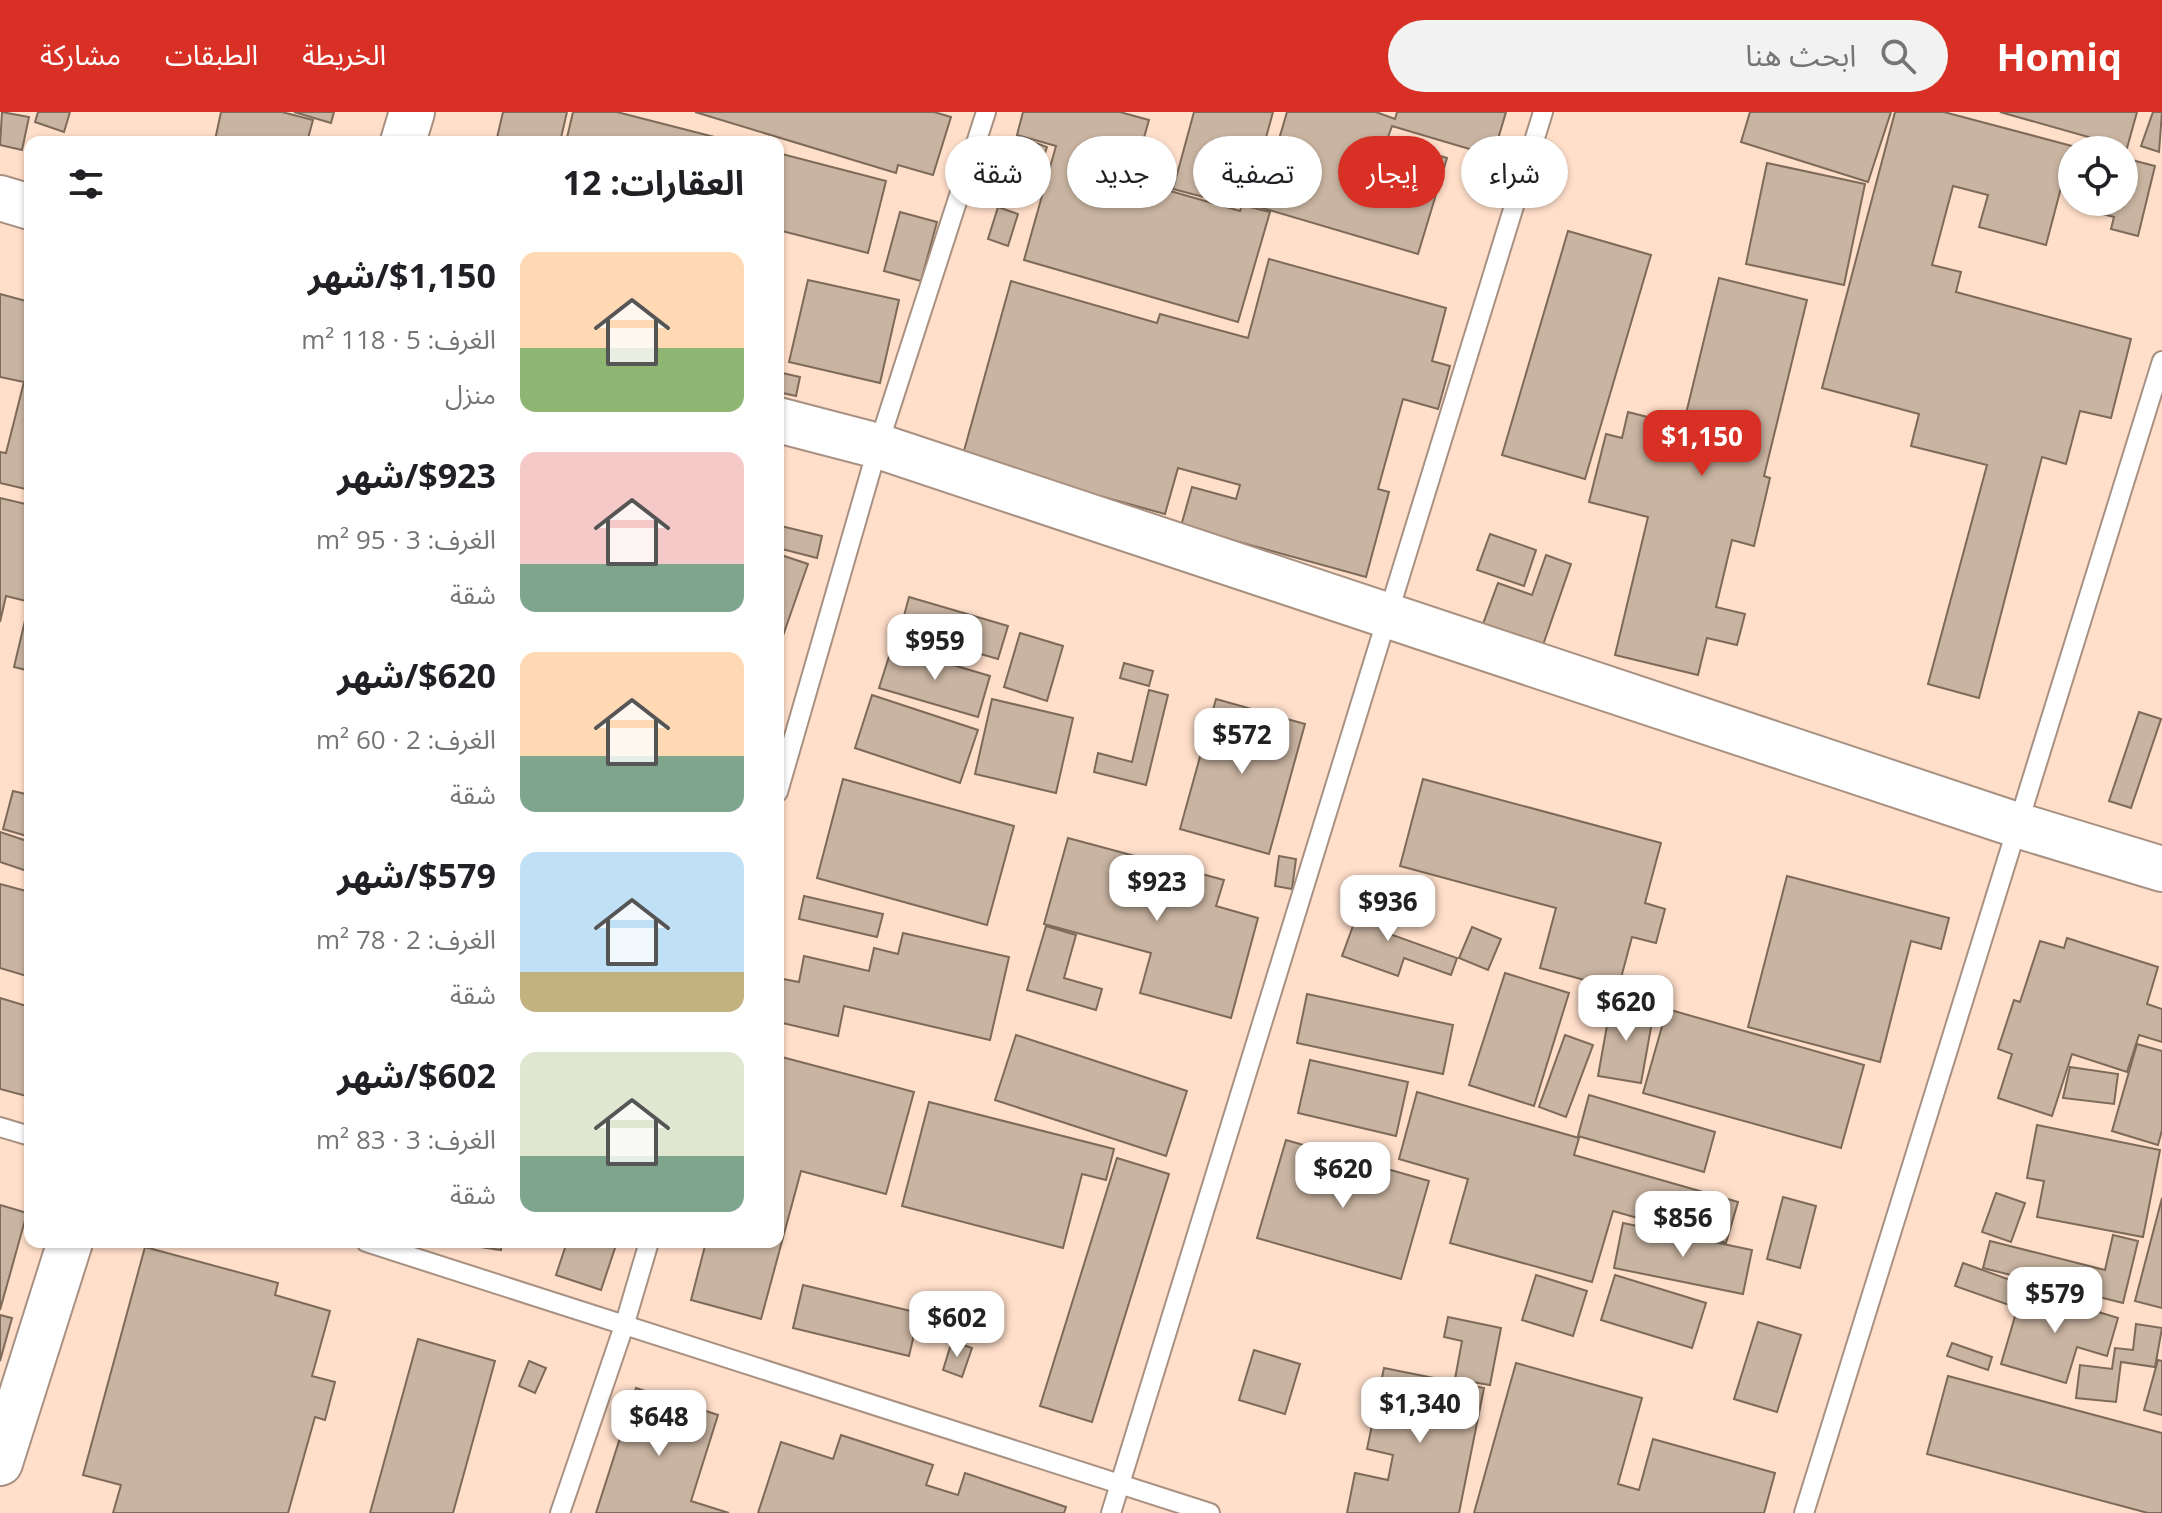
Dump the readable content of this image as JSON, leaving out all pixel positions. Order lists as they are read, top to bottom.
{
  "page": {
    "header": "Homiq",
    "search": "ابحث هنا",
    "nav": ["الخريطة", "الطبقات", "مشاركة"],
    "chip": [
      "شراء",
      "إيجار",
      "تصفية",
      "جديد",
      "شقة"
    ],
    "heading": "العقارات: 12",
    "list": [
      {
        "name": "$1,150/شهر",
        "note": "الغرف: 5 · 118 m² · منزل"
      },
      {
        "name": "$923/شهر",
        "note": "الغرف: 3 · 95 m² · شقة"
      },
      {
        "name": "$620/شهر",
        "note": "الغرف: 2 · 60 m² · شقة"
      },
      {
        "name": "$579/شهر",
        "note": "الغرف: 2 · 78 m² · شقة"
      },
      {
        "name": "$602/شهر",
        "note": "الغرف: 3 · 83 m² · شقة"
      }
    ],
    "price": [
      "$1,150",
      "$959",
      "$572",
      "$923",
      "$936",
      "$620",
      "$620",
      "$856",
      "$579",
      "$602",
      "$1,340",
      "$648"
    ]
  }
}
